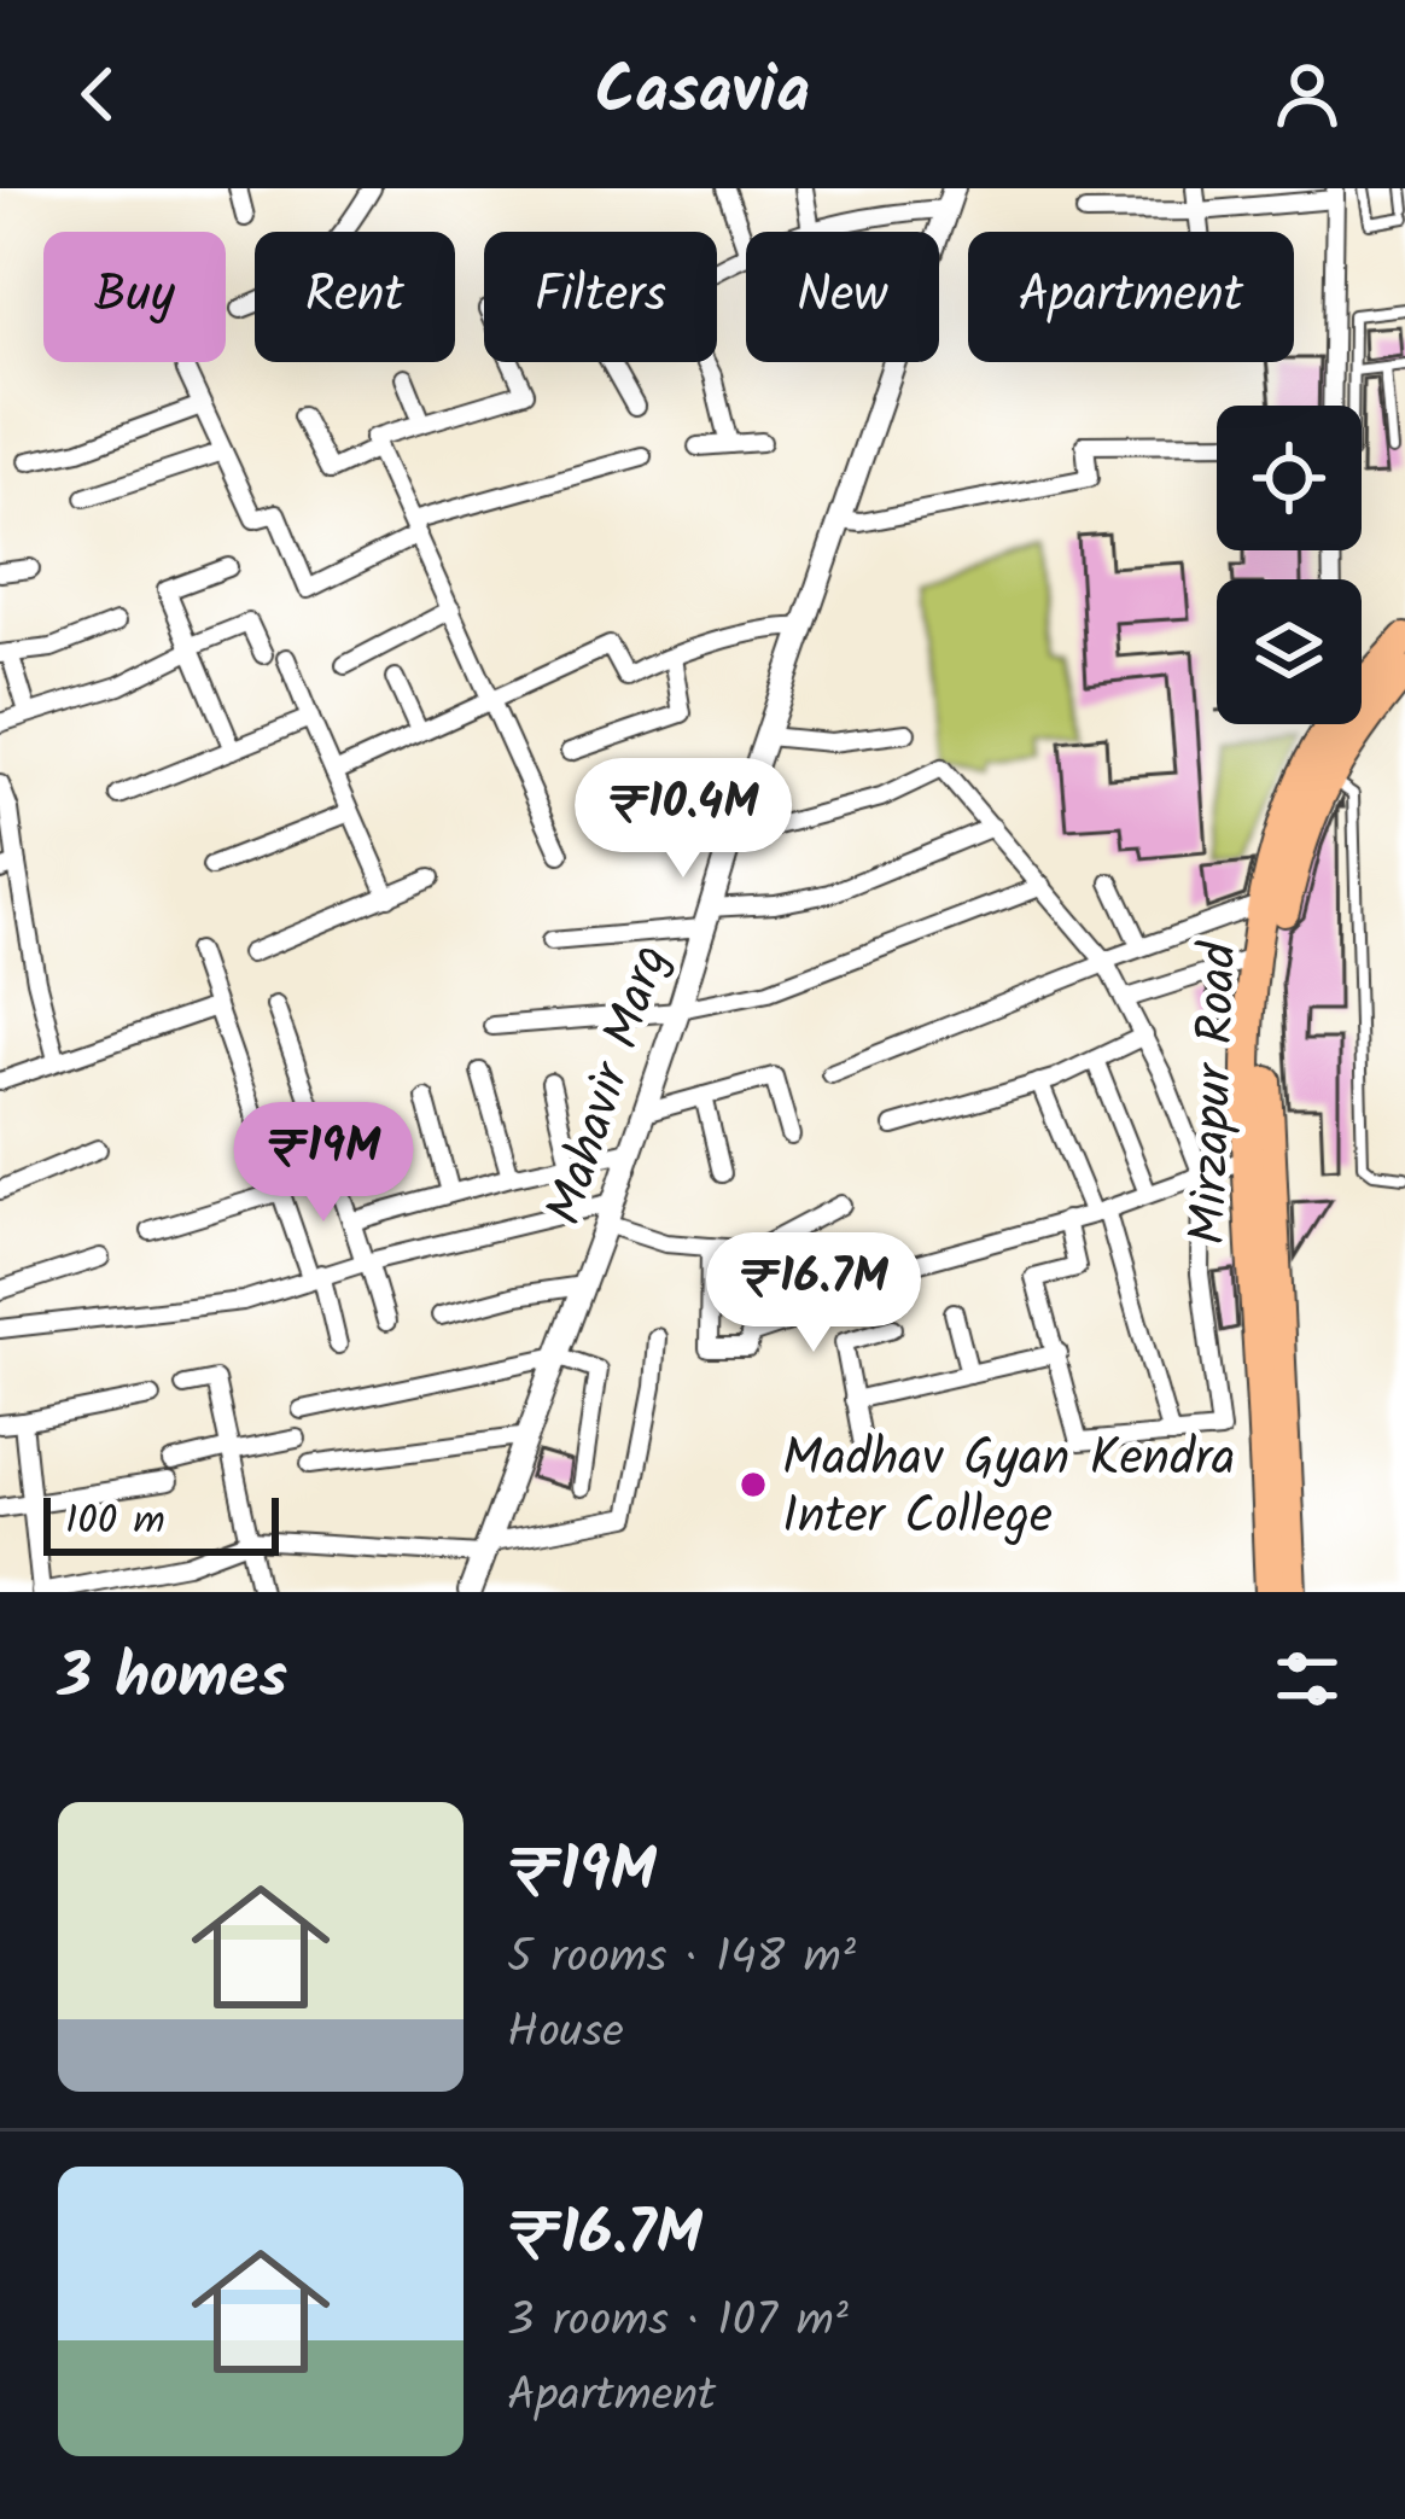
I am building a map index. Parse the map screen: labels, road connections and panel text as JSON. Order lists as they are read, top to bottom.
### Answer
{
  "streets": {
    "highway": ["Mirzapur Road"],
    "street": ["Mahavir Marg"]
  },
  "places": ["Madhav Gyan Kendra Inter College"],
  "scale_bar": "100 m",
  "page": {
    "header": "Casavia",
    "chip": [
      "Buy",
      "Rent",
      "Filters",
      "New",
      "Apartment"
    ],
    "price": ["₹10.4M", "₹19M", "₹16.7M"],
    "scale": "100 m",
    "heading": "3 homes",
    "list": [
      {
        "name": "₹19M",
        "note": "5 rooms · 148 m² · House"
      },
      {
        "name": "₹16.7M",
        "note": "3 rooms · 107 m² · Apartment"
      }
    ]
  }
}
